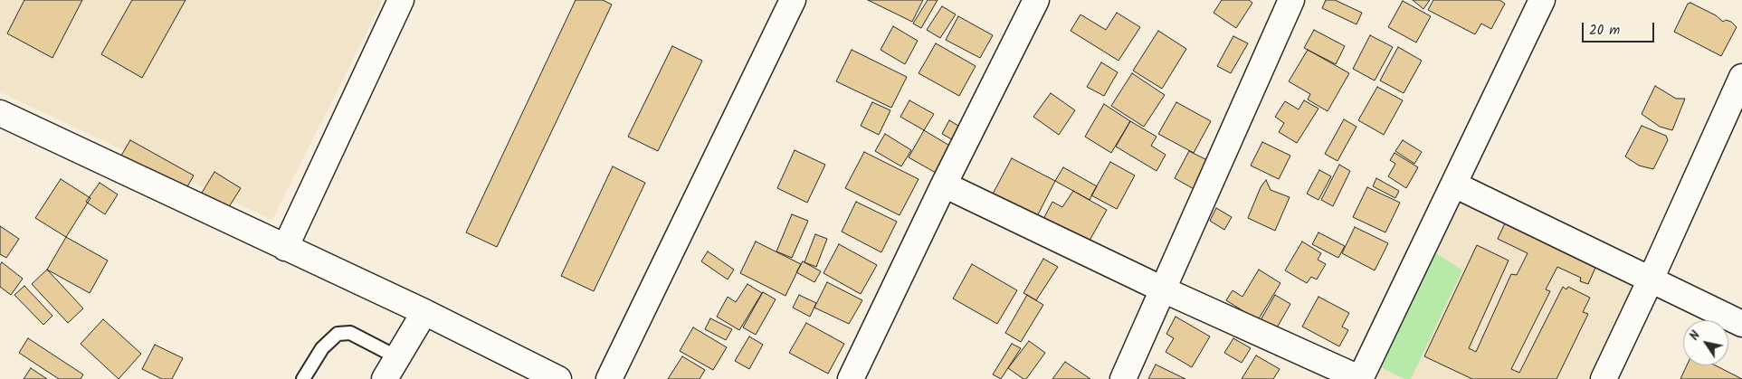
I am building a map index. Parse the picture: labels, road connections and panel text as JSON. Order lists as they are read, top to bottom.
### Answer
{
  "scale_bar": "20 m",
  "north": "top left"
}
